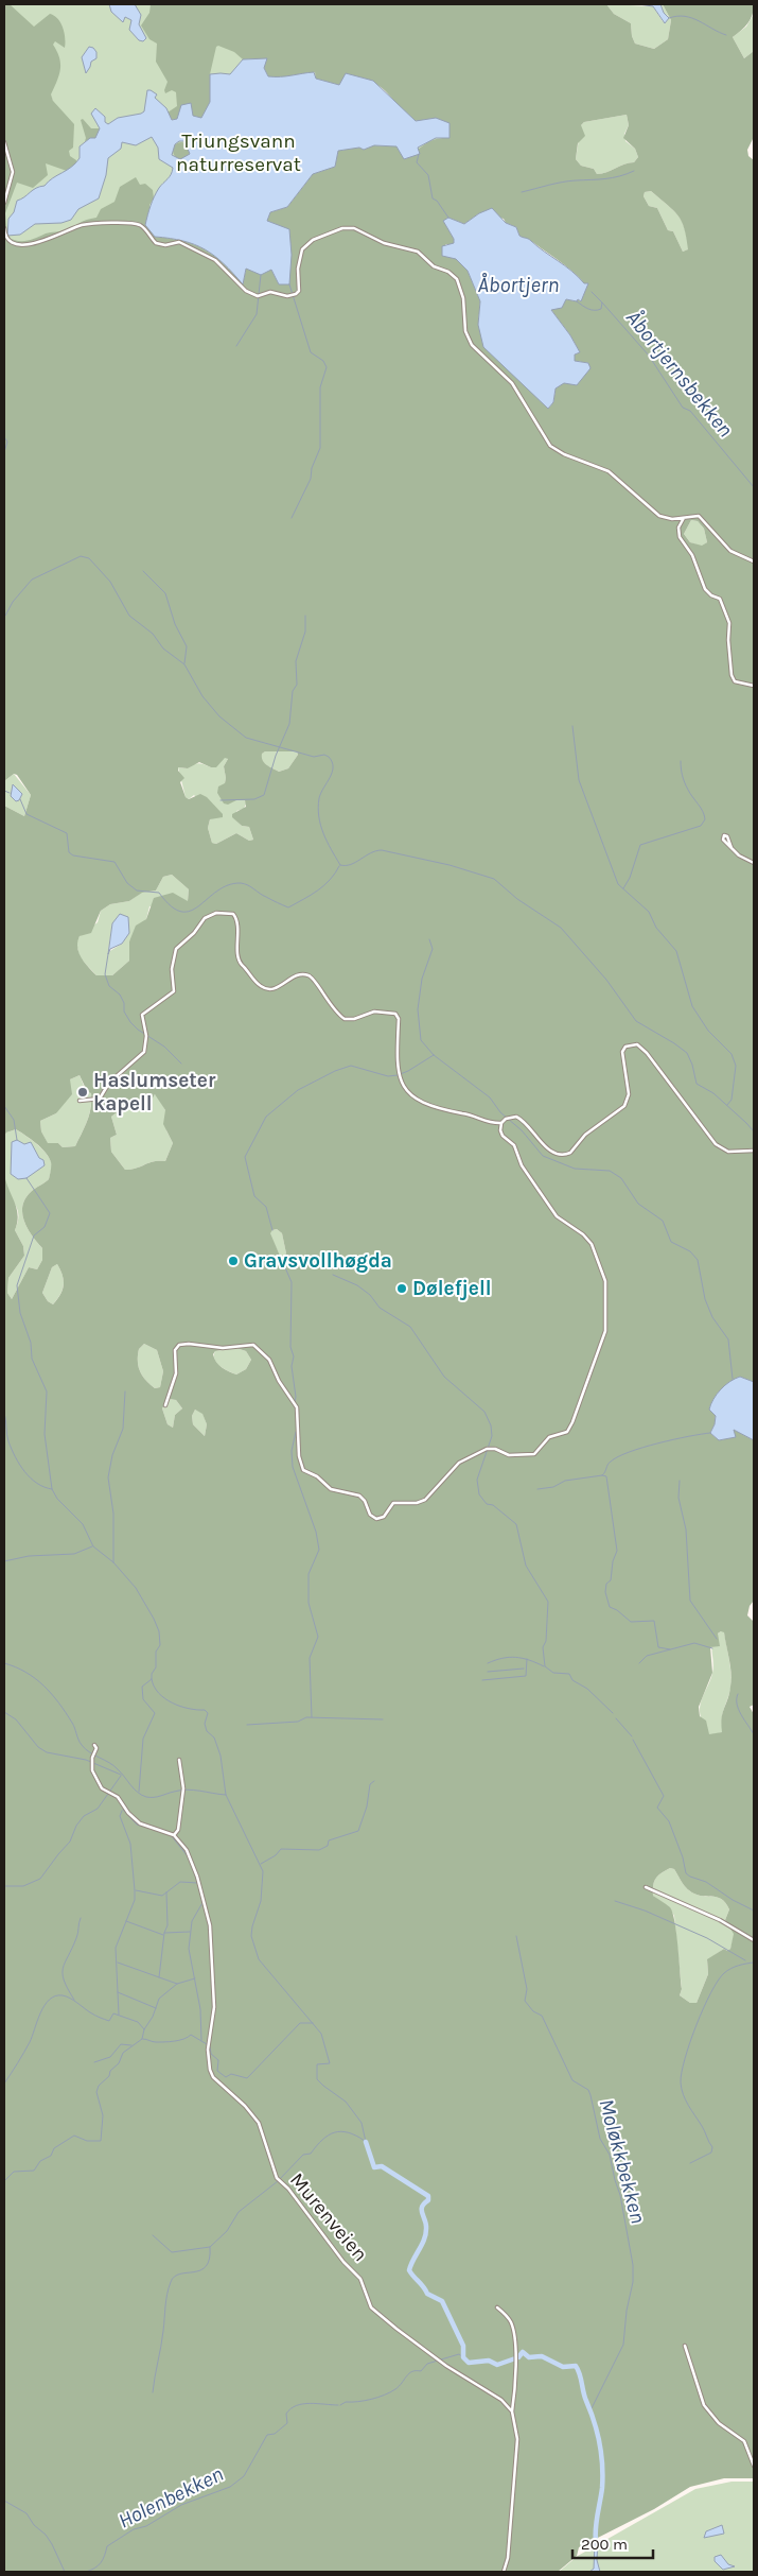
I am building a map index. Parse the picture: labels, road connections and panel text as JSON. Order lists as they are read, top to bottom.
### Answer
{
  "streets": {
    "street": ["Murenveien"]
  },
  "water": [
    "Åbortjern",
    "Åbortjernsbekken",
    "Moløkkbekken",
    "Holenbekken"
  ],
  "parks": ["Triungsvann naturreservat"],
  "places": ["Haslumseter kapell", "Gravsvollhøgda", "Dølefjell"],
  "scale_bar": "200 m"
}
